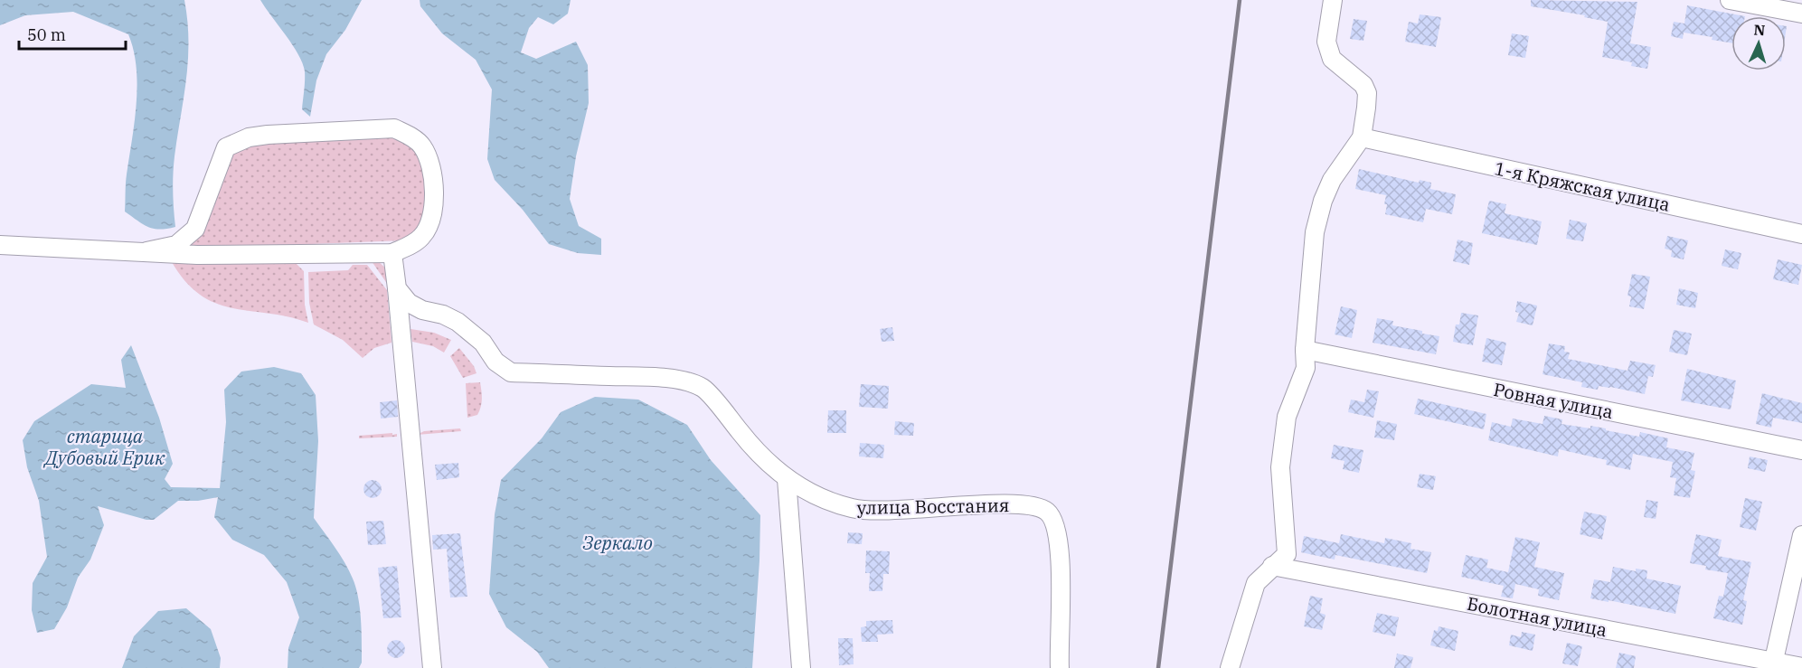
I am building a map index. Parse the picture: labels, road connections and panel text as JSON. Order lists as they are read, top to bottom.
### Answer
{
  "streets": {
    "street": [
      "1-я Кряжская улица",
      "Ровная улица",
      "улица Восстания",
      "Болотная улица"
    ]
  },
  "water": ["старица Дубовый Ерик", "Зеркало"],
  "scale_bar": "50 m",
  "north": "top"
}
